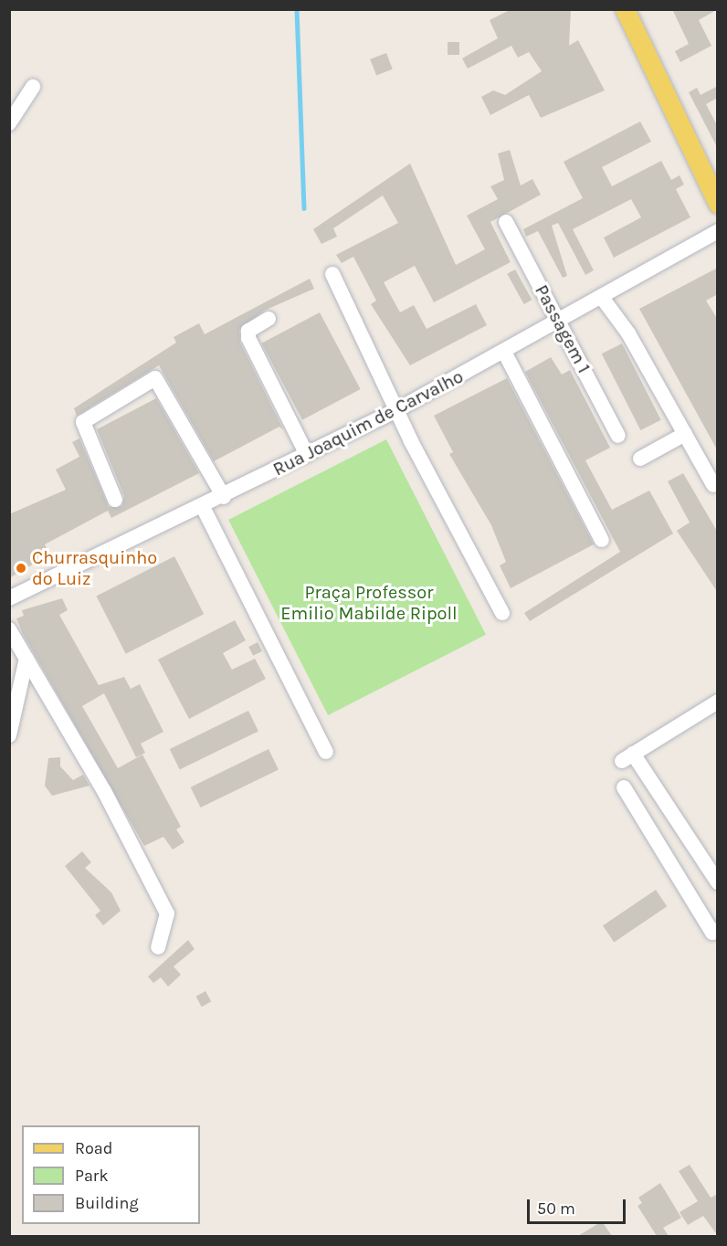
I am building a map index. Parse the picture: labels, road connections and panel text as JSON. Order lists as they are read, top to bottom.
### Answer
{
  "streets": {
    "street": ["Passagem 1", "Rua Joaquim de Carvalho"]
  },
  "crossings": [
    ["Passagem 1", "Rua Joaquim de Carvalho"]
  ],
  "parks": ["Praça Professor Emilio Mabilde Ripoll"],
  "places": ["Churrasquinho do Luiz"],
  "legend": ["Road", "Park", "Building"],
  "scale_bar": "50 m"
}
